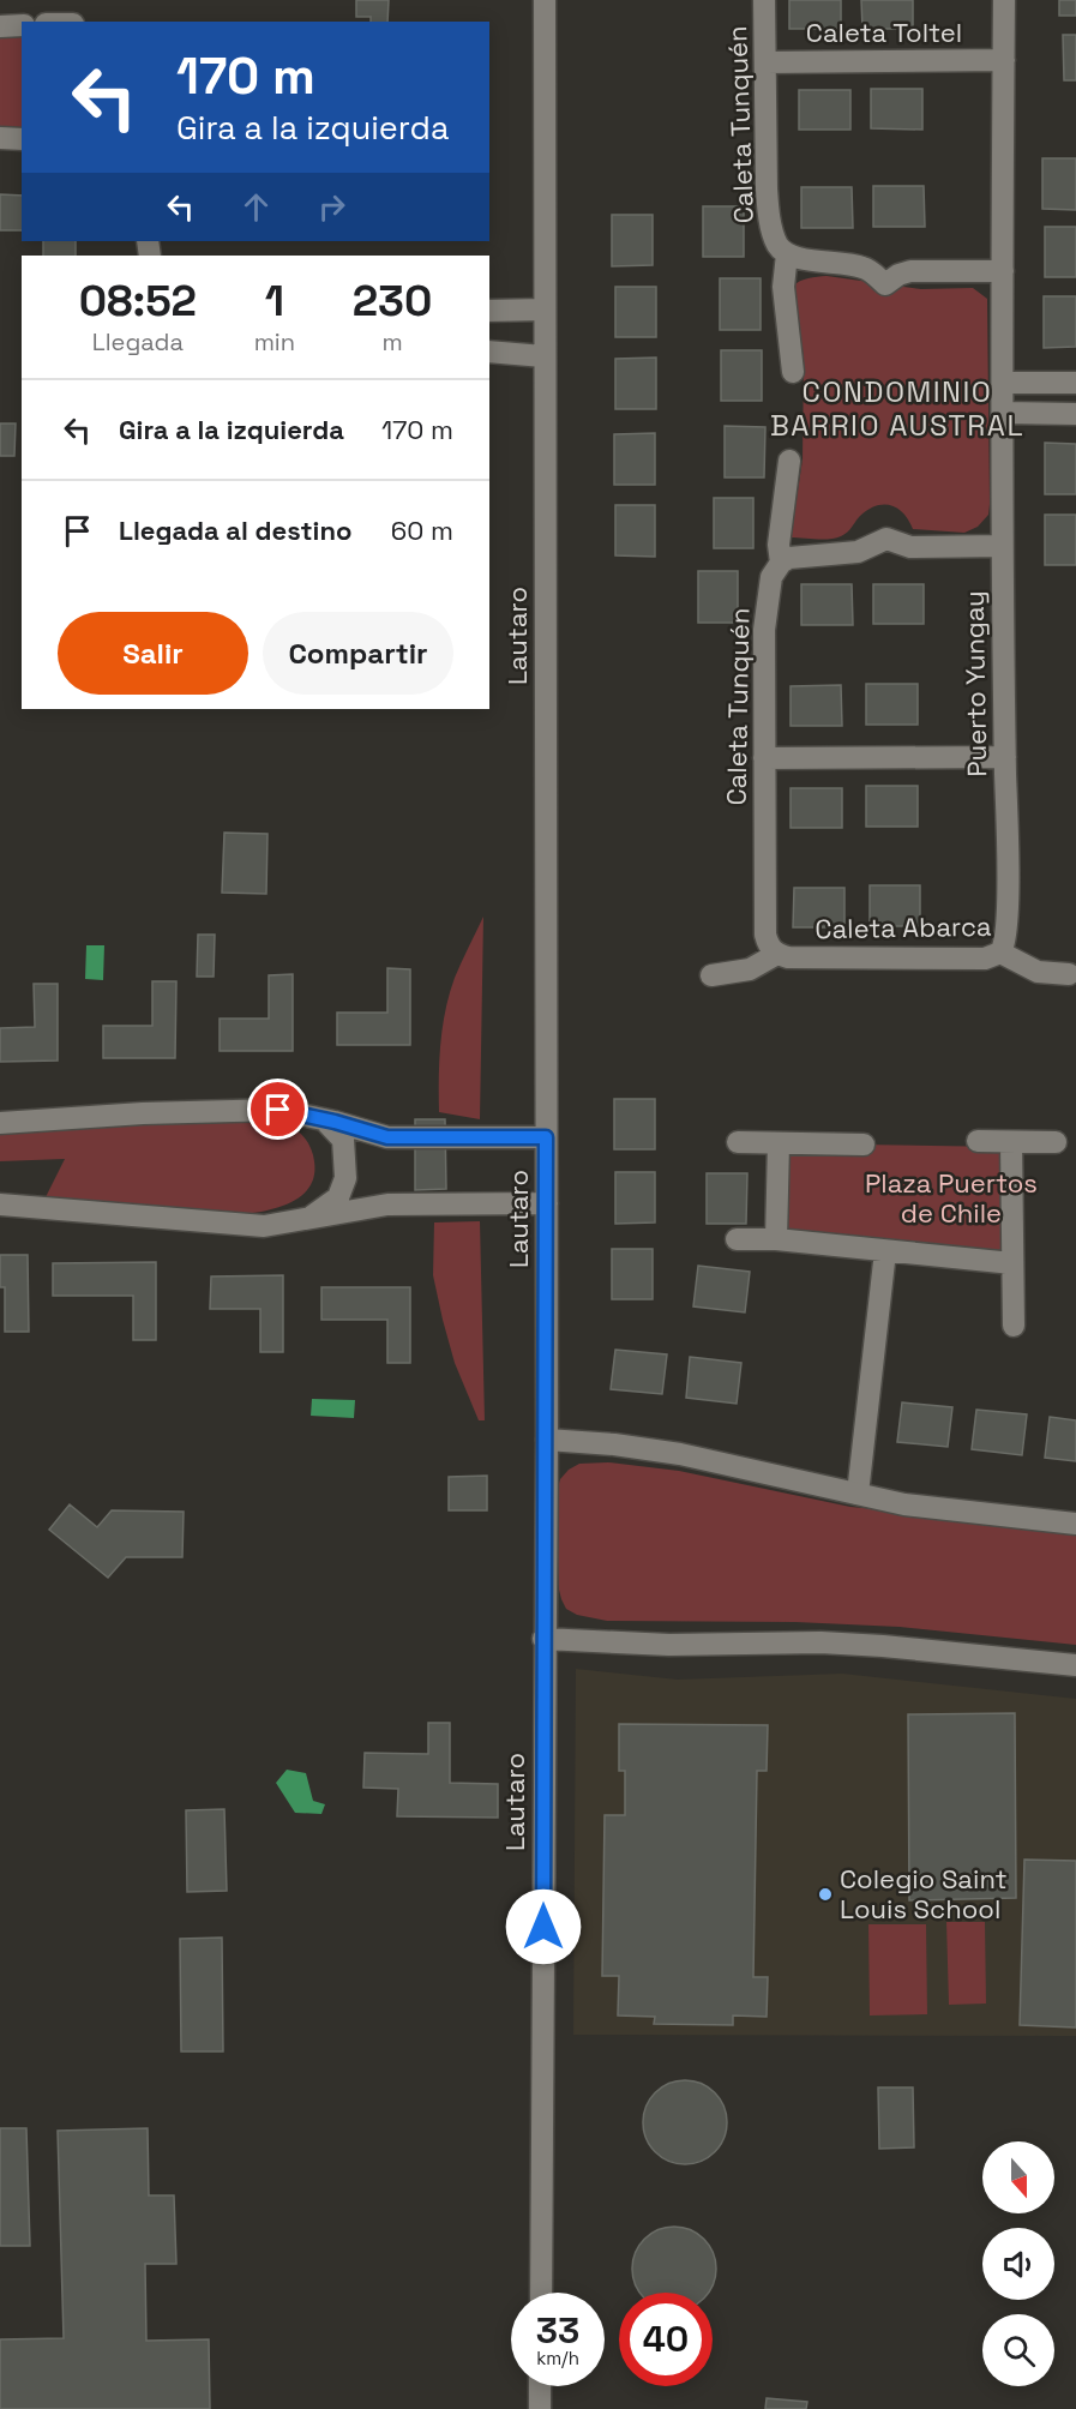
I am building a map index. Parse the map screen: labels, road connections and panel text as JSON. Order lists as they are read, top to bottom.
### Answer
{
  "streets": {
    "street": [
      "Caleta Toltel",
      "Caleta Tunquén",
      "Lautaro",
      "Puerto Yungay",
      "Caleta Abarca"
    ]
  },
  "crossings": [
    ["Caleta Toltel", "Caleta Tunquén"],
    ["Caleta Toltel", "Puerto Yungay"],
    ["Caleta Tunquén", "Caleta Abarca"],
    ["Puerto Yungay", "Caleta Abarca"]
  ],
  "districts": ["CONDOMINIO BARRIO AUSTRAL"],
  "parks": ["Plaza Puertos de Chile"],
  "places": ["Colegio Saint Louis School"],
  "north": "bottom",
  "page": {
    "turn": ["170 m", "Gira a la izquierda"],
    "eta": [
      "08:52",
      "Llegada",
      "1",
      "min",
      "230",
      "m"
    ],
    "list": [
      {
        "name": "Gira a la izquierda",
        "value": "170 m"
      },
      {
        "name": "Llegada al destino",
        "value": "60 m"
      }
    ],
    "buttons": ["Salir", "Compartir"],
    "speed": "33 km/h",
    "limit": "40"
  }
}
